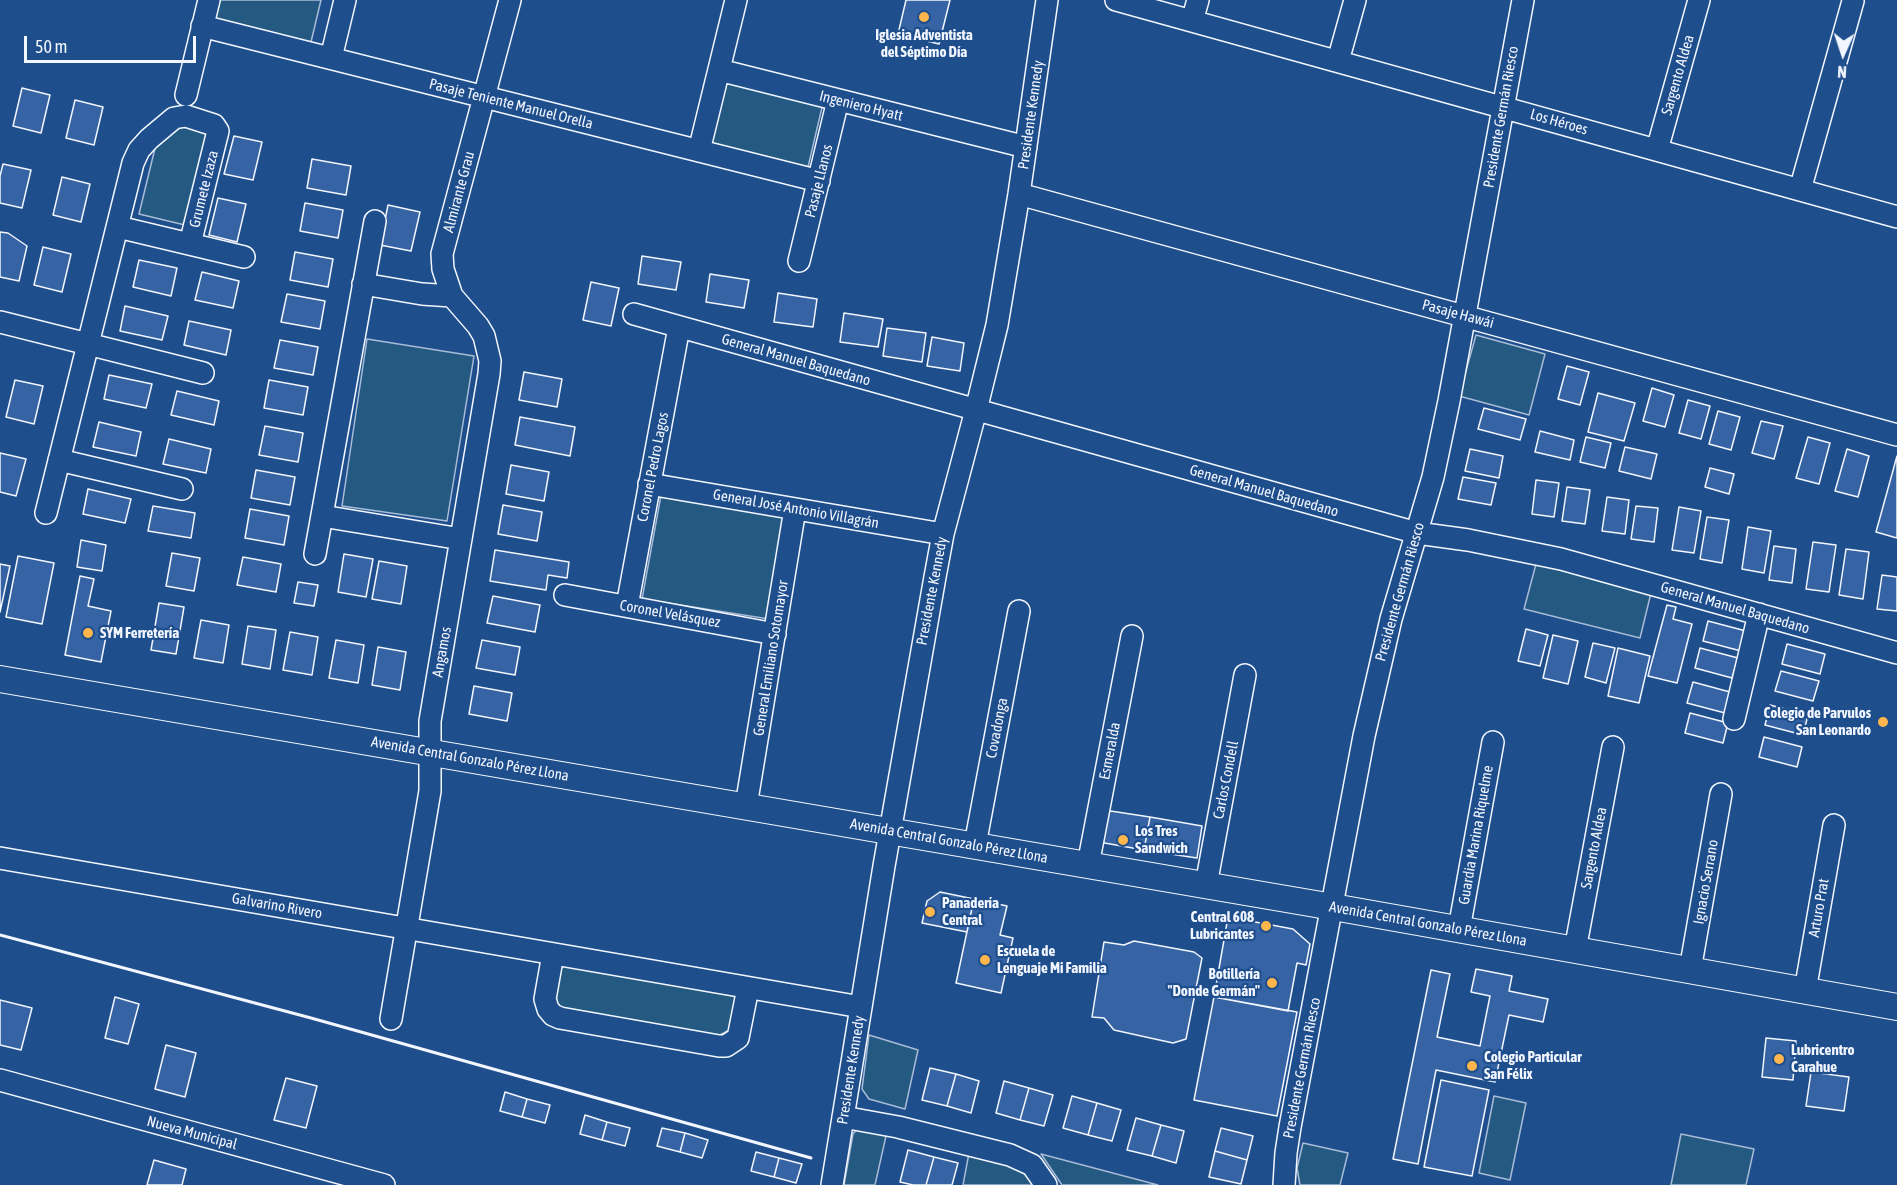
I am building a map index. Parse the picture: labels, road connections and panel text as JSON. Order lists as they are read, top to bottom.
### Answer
{
  "streets": {
    "street": [
      "Sargento Aldea",
      "Pasaje Teniente Manuel Orella",
      "Ingeniero Hyatt",
      "Presidente Kennedy",
      "Presidente Germán Riesco",
      "Los Héroes",
      "Pasaje Llanos",
      "Grumete Izaza",
      "Almirante Grau",
      "Pasaje Hawái",
      "General Manuel Baquedano",
      "Coronel Pedro Lagos",
      "General José Antonio Villagrán",
      "Coronel Velásquez",
      "Angamos",
      "General Emiliano Sotomayor",
      "Covadonga",
      "Esmeralda",
      "Avenida Central Gonzalo Pérez Llona",
      "Carlos Condell",
      "Guardia Marina Riquelme",
      "Ignacio Serrano",
      "Galvarino Rivero",
      "Arturo Prat",
      "Nueva Municipal"
    ]
  },
  "crossings": [
    ["Sargento Aldea", "Los Héroes"],
    ["Sargento Aldea", "Avenida Central Gonzalo Pérez Llona"],
    ["Pasaje Teniente Manuel Orella", "Pasaje Llanos"],
    ["Pasaje Teniente Manuel Orella", "Almirante Grau"],
    ["Ingeniero Hyatt", "Presidente Kennedy"],
    ["Ingeniero Hyatt", "Pasaje Llanos"],
    ["Presidente Kennedy", "Pasaje Hawái"],
    ["Presidente Kennedy", "General Manuel Baquedano"],
    ["Presidente Kennedy", "General José Antonio Villagrán"],
    ["Presidente Kennedy", "Avenida Central Gonzalo Pérez Llona"],
    ["Presidente Kennedy", "Galvarino Rivero"],
    ["Presidente Germán Riesco", "Los Héroes"],
    ["Presidente Germán Riesco", "Pasaje Hawái"],
    ["Presidente Germán Riesco", "General Manuel Baquedano"],
    ["Presidente Germán Riesco", "Avenida Central Gonzalo Pérez Llona"],
    ["Almirante Grau", "Angamos"],
    ["General Manuel Baquedano", "Coronel Pedro Lagos"],
    ["Coronel Pedro Lagos", "General José Antonio Villagrán"],
    ["Coronel Pedro Lagos", "Coronel Velásquez"],
    ["General José Antonio Villagrán", "General Emiliano Sotomayor"],
    ["Coronel Velásquez", "General Emiliano Sotomayor"],
    ["Angamos", "Avenida Central Gonzalo Pérez Llona"],
    ["Angamos", "Galvarino Rivero"],
    ["General Emiliano Sotomayor", "Avenida Central Gonzalo Pérez Llona"],
    ["Covadonga", "Avenida Central Gonzalo Pérez Llona"],
    ["Esmeralda", "Avenida Central Gonzalo Pérez Llona"],
    ["Avenida Central Gonzalo Pérez Llona", "Carlos Condell"],
    ["Avenida Central Gonzalo Pérez Llona", "Guardia Marina Riquelme"],
    ["Avenida Central Gonzalo Pérez Llona", "Ignacio Serrano"],
    ["Avenida Central Gonzalo Pérez Llona", "Arturo Prat"]
  ],
  "places": [
    "Iglesia Adventista del Séptimo Día",
    "SYM Ferretería",
    "Colegio de Parvulos San Leonardo",
    "Los Tres Sandwich",
    "Panadería Central",
    "Central 608 Lubricantes",
    "Escuela de Lenguaje Mi Familia",
    "Botillería \"Donde Germán\"",
    "Lubricentro Carahue",
    "Colegio Particular San Félix"
  ],
  "scale_bar": "50 m",
  "north": "bottom"
}
